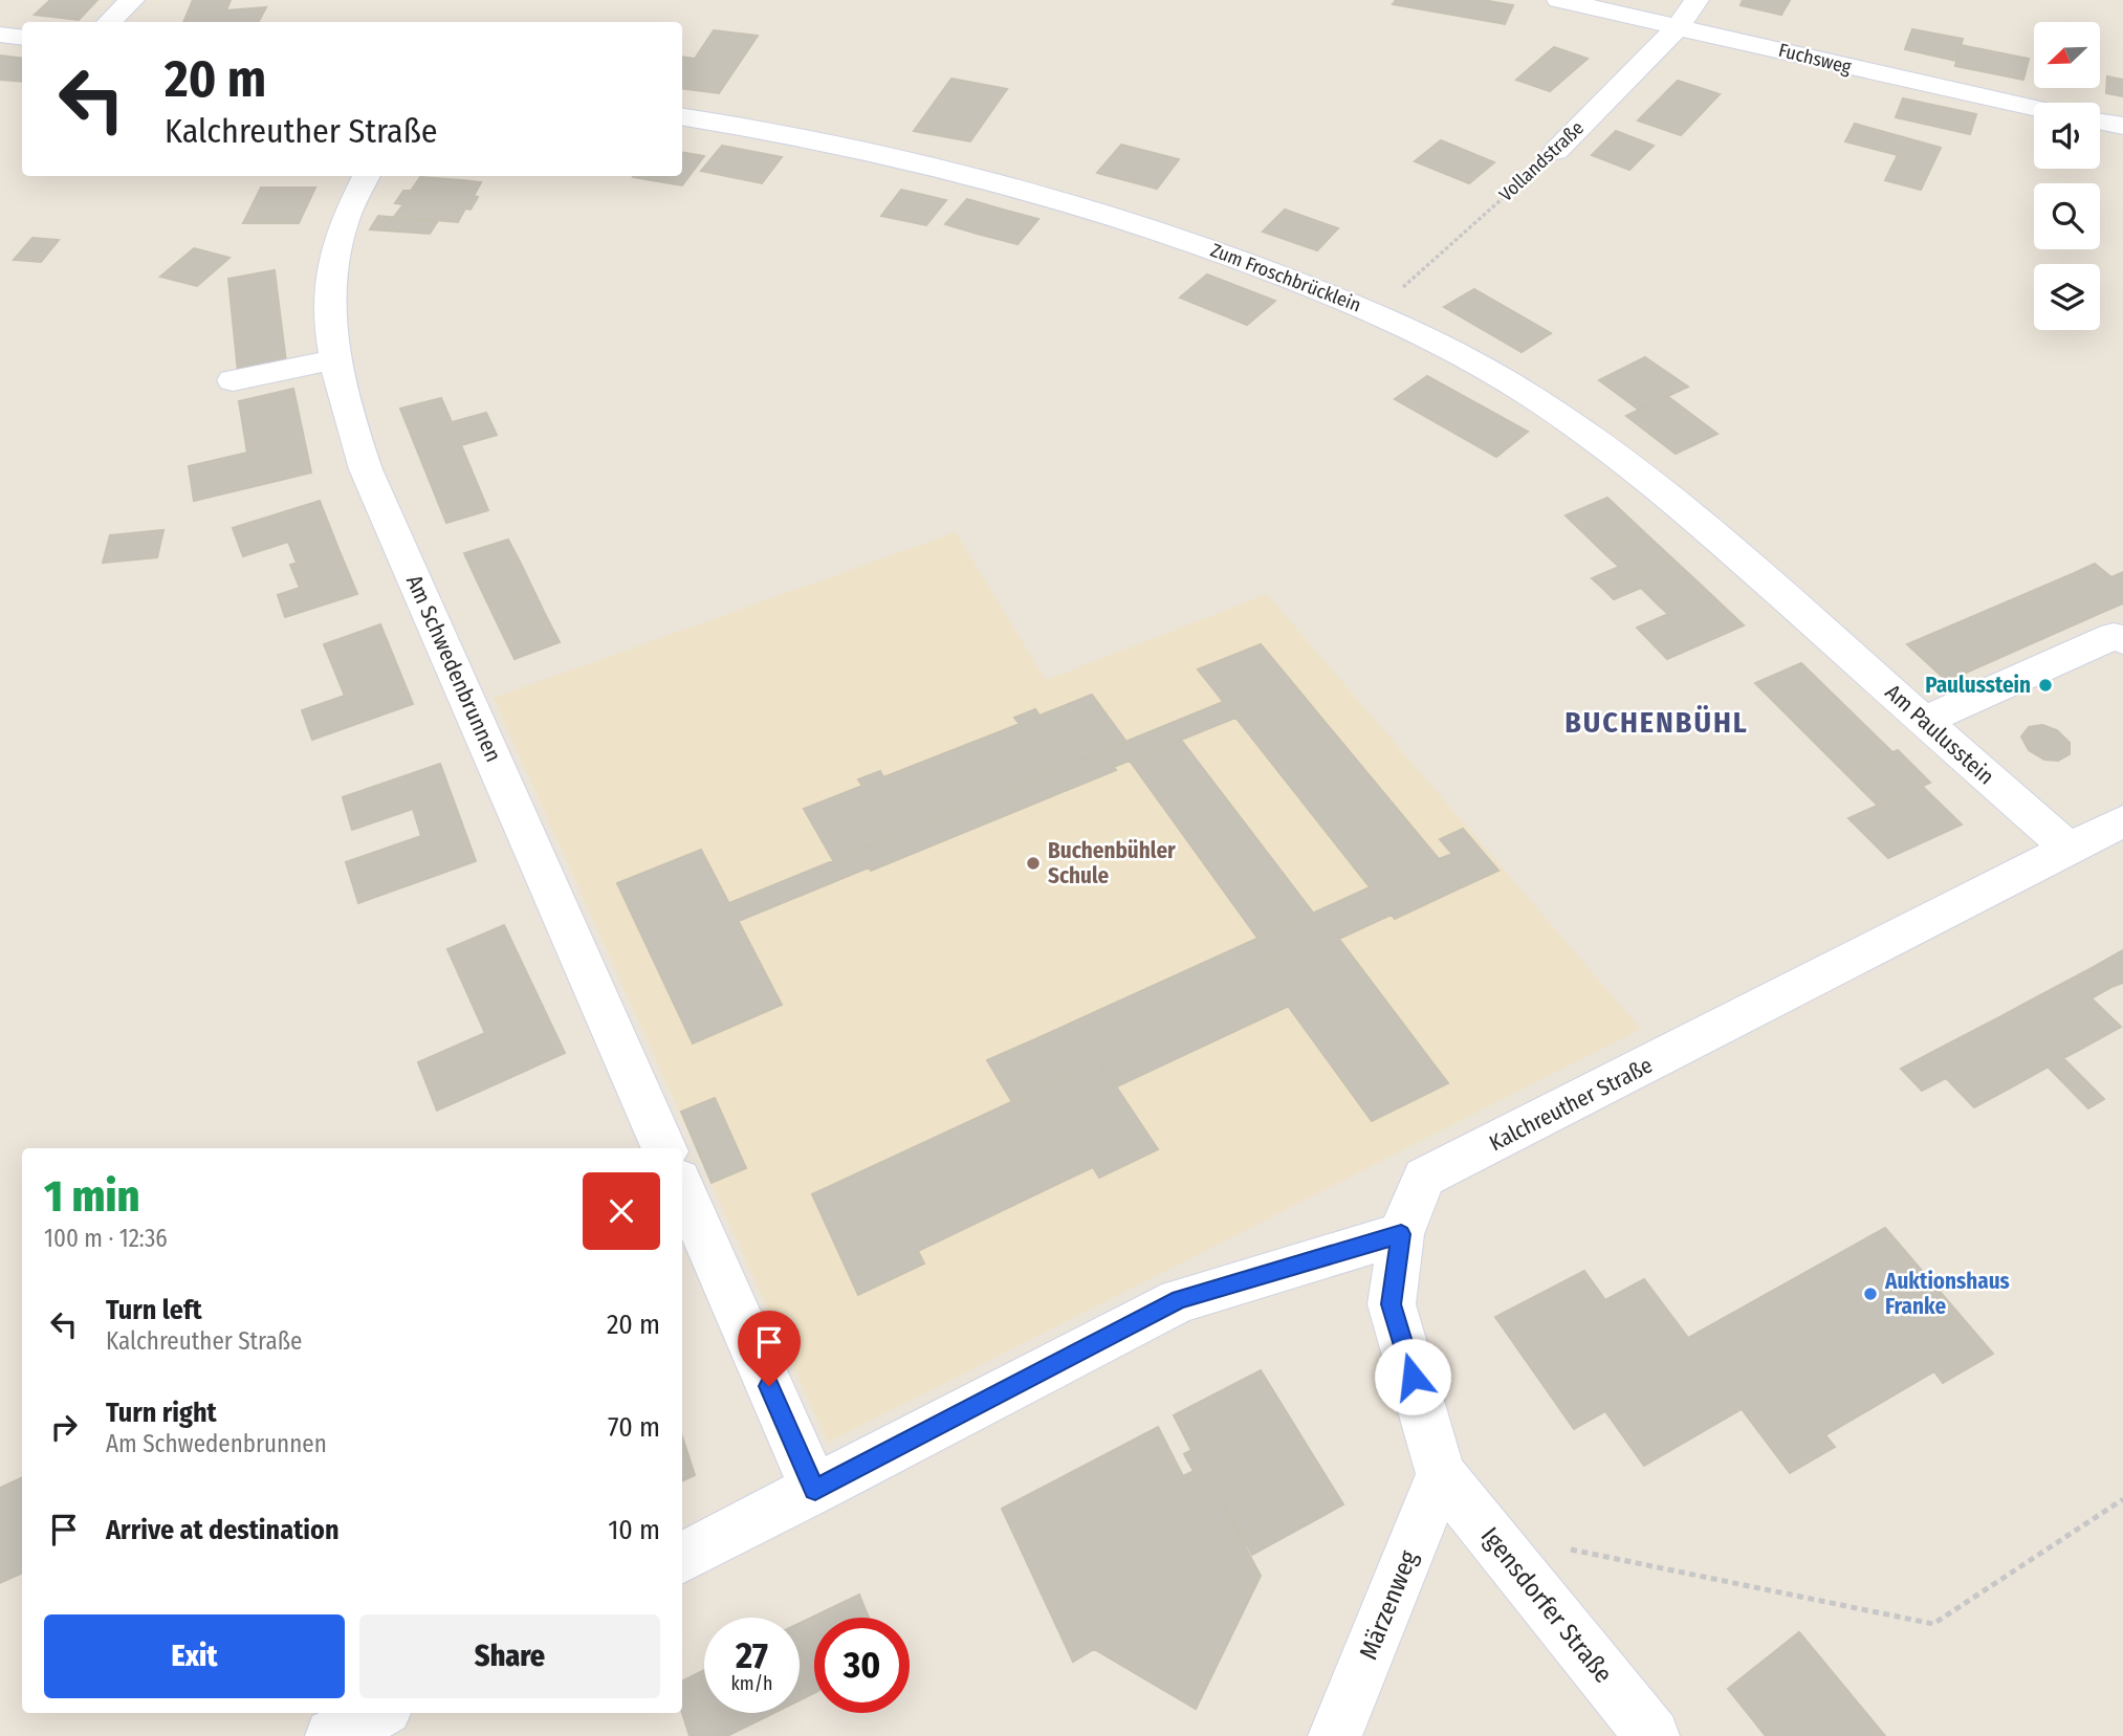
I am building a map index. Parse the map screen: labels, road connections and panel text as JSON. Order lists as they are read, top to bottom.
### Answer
{
  "streets": {
    "street": [
      "Fuchsweg",
      "Vollandstraße",
      "Zum Froschbrücklein",
      "Am Schwedenbrunnen",
      "Am Paulusstein",
      "Kalchreuther Straße",
      "Märzenweg",
      "Igensdorfer Straße"
    ]
  },
  "crossings": [
    ["Fuchsweg", "Vollandstraße"],
    ["Vollandstraße", "Zum Froschbrücklein"],
    ["Zum Froschbrücklein", "Am Paulusstein"],
    ["Am Paulusstein", "Kalchreuther Straße"],
    ["Kalchreuther Straße", "Märzenweg"],
    ["Kalchreuther Straße", "Igensdorfer Straße"],
    ["Märzenweg", "Igensdorfer Straße"]
  ],
  "districts": ["BUCHENBÜHL"],
  "places": ["Paulusstein", "Buchenbühler Schule", "Auktionshaus Franke"],
  "north": "bottom left",
  "page": {
    "turn": ["20 m", "Kalchreuther Straße"],
    "heading": ["1 min", "100 m · 12:36"],
    "list": [
      {
        "name": "Turn left",
        "note": "Kalchreuther Straße",
        "value": "20 m"
      },
      {
        "name": "Turn right",
        "note": "Am Schwedenbrunnen",
        "value": "70 m"
      },
      {
        "name": "Arrive at destination",
        "value": "10 m"
      }
    ],
    "buttons": ["Exit", "Share"],
    "speed": "27 km/h",
    "limit": "30"
  }
}
